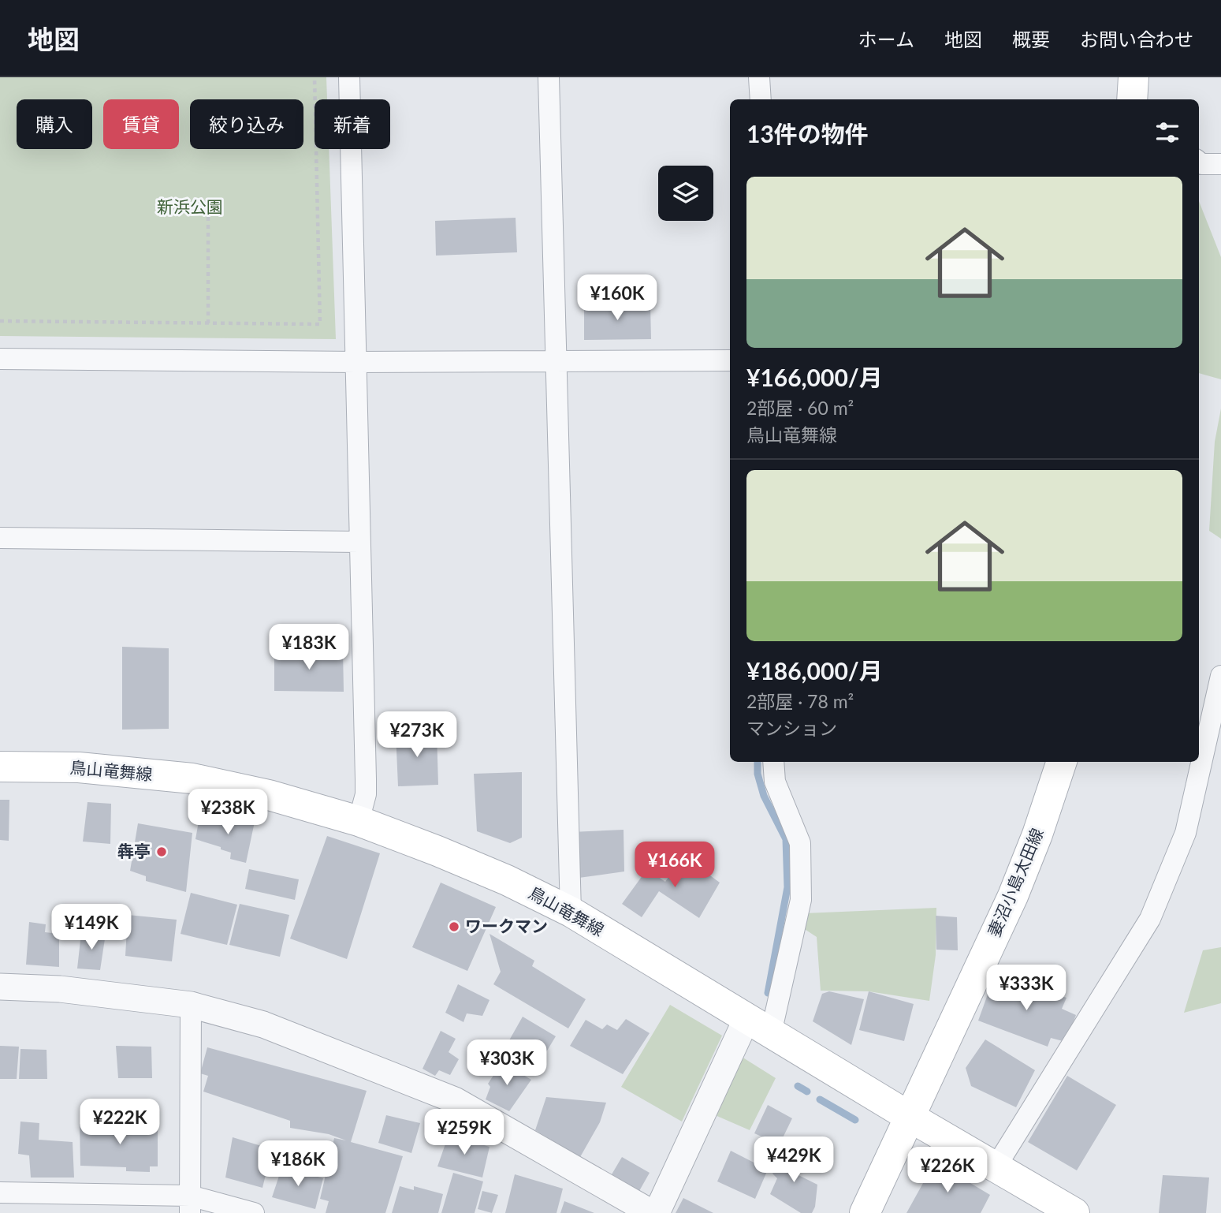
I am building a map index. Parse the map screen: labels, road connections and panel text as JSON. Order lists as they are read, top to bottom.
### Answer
{
  "streets": {
    "main road": ["鳥山竜舞線", "妻沼小島太田線"]
  },
  "crossings": [
    ["鳥山竜舞線", "妻沼小島太田線"]
  ],
  "parks": ["新浜公園"],
  "places": ["犇亭", "ワークマン"],
  "page": {
    "header": "地図",
    "nav": [
      "ホーム",
      "地図",
      "概要",
      "お問い合わせ"
    ],
    "chip": [
      "購入",
      "賃貸",
      "絞り込み",
      "新着"
    ],
    "heading": "13件の物件",
    "list": [
      {
        "name": "¥166,000/月",
        "note": "2部屋 · 60 m² · 鳥山竜舞線"
      },
      {
        "name": "¥186,000/月",
        "note": "2部屋 · 78 m² · マンション"
      }
    ],
    "price": [
      "¥160K",
      "¥183K",
      "¥273K",
      "¥238K",
      "¥166K",
      "¥149K",
      "¥333K",
      "¥303K",
      "¥222K",
      "¥259K",
      "¥429K",
      "¥186K",
      "¥226K"
    ]
  }
}
